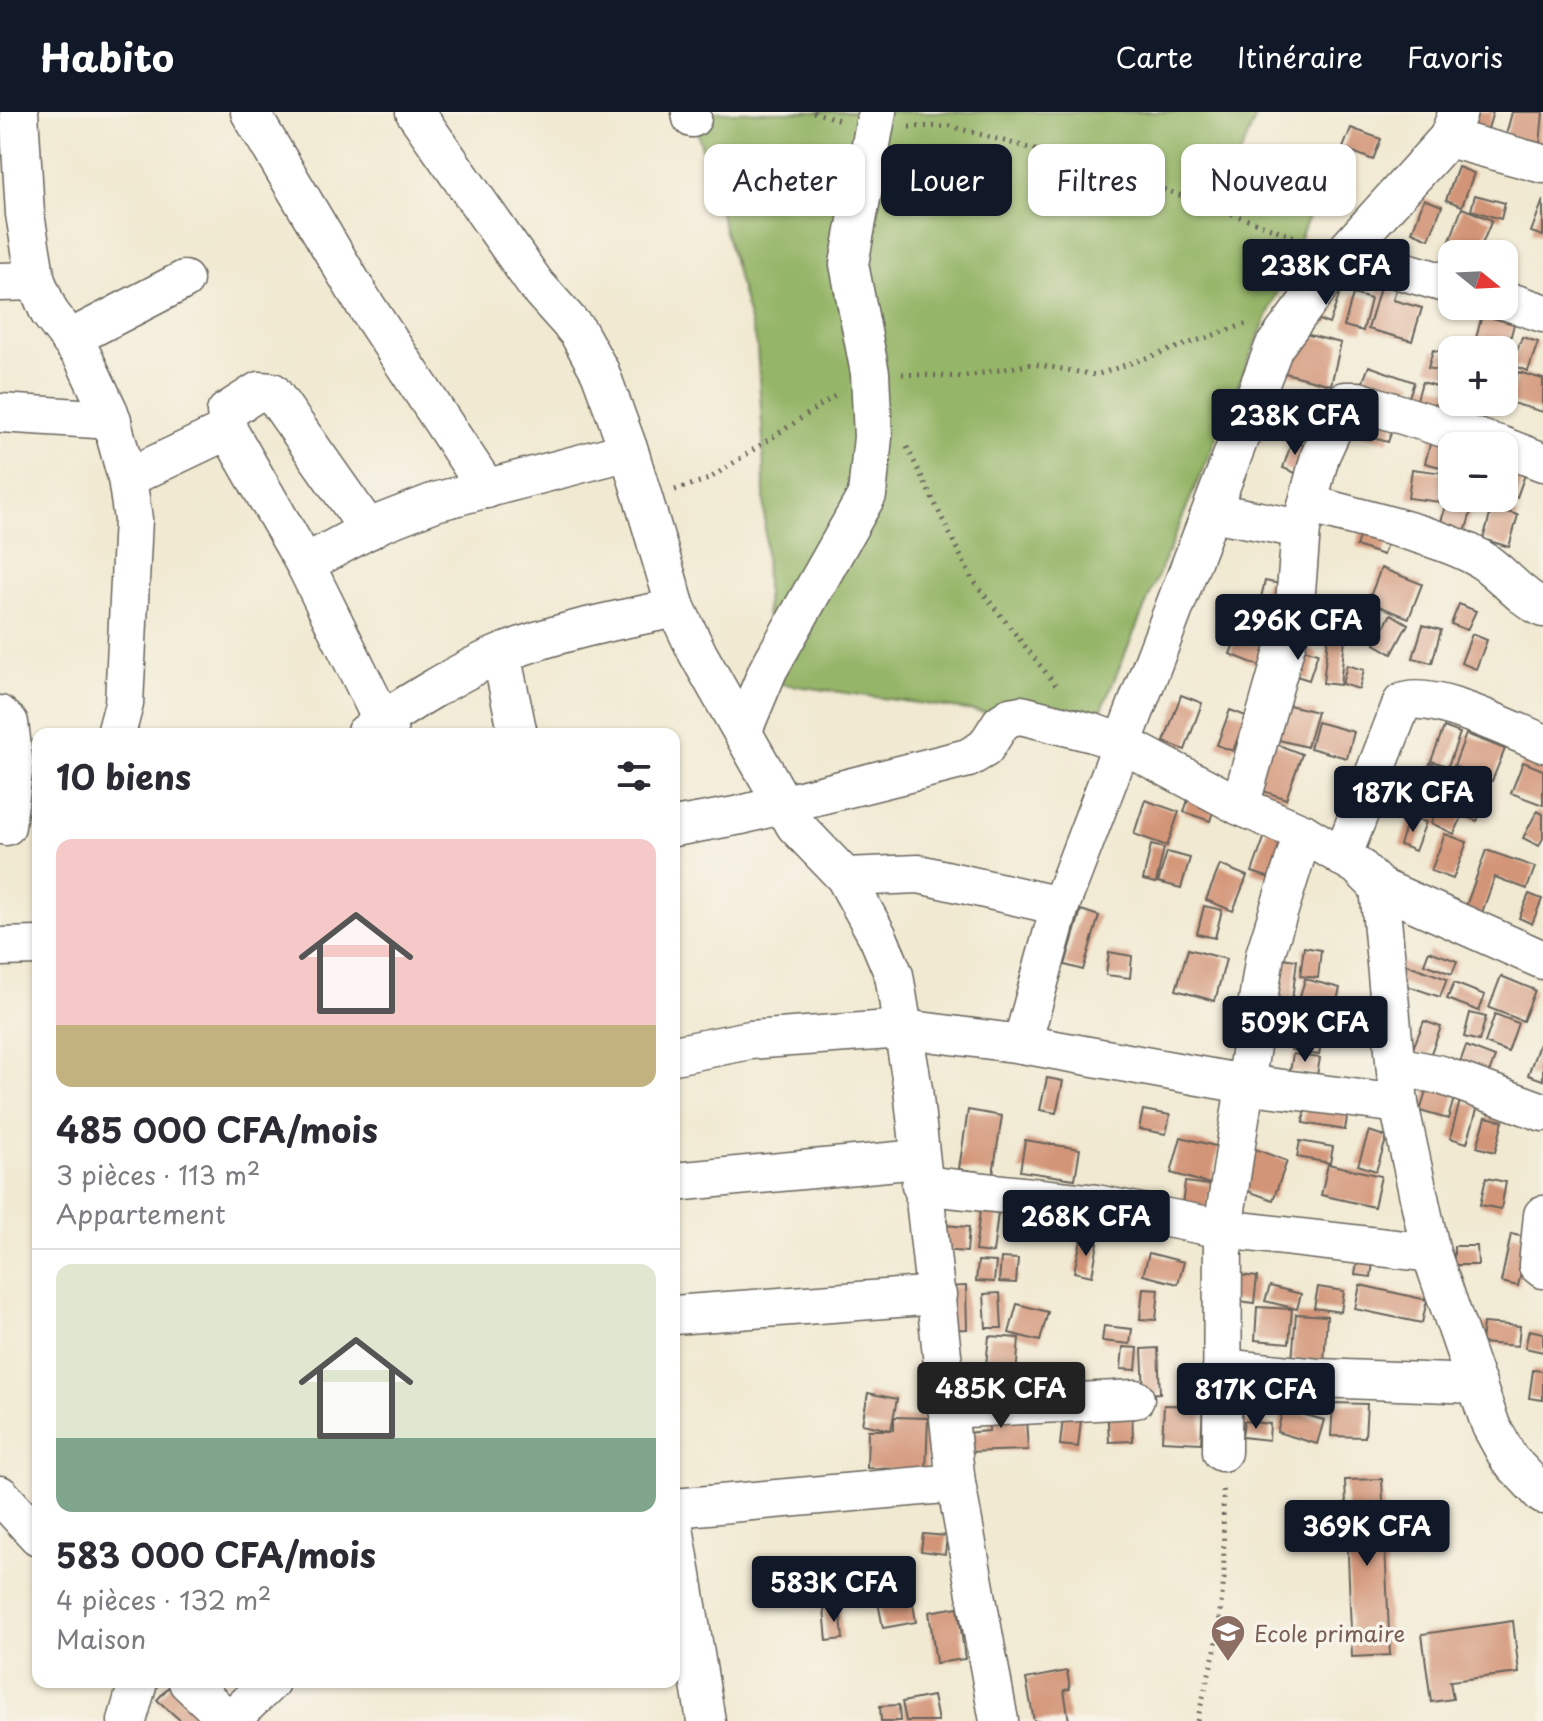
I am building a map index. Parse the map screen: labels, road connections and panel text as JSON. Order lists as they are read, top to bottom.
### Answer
{
  "places": {
    "school or university": ["Ecole primaire"]
  },
  "north": "right",
  "page": {
    "header": "Habito",
    "nav": ["Carte", "Itinéraire", "Favoris"],
    "chip": [
      "Acheter",
      "Louer",
      "Filtres",
      "Nouveau"
    ],
    "price": [
      "238K CFA",
      "238K CFA",
      "296K CFA",
      "187K CFA",
      "509K CFA",
      "268K CFA",
      "485K CFA",
      "817K CFA",
      "369K CFA",
      "583K CFA"
    ],
    "map_buttons": ["+", "−"],
    "heading": "10 biens",
    "list": [
      {
        "name": "485 000 CFA/mois",
        "note": "3 pièces · 113 m² · Appartement"
      },
      {
        "name": "583 000 CFA/mois",
        "note": "4 pièces · 132 m² · Maison"
      }
    ]
  }
}
